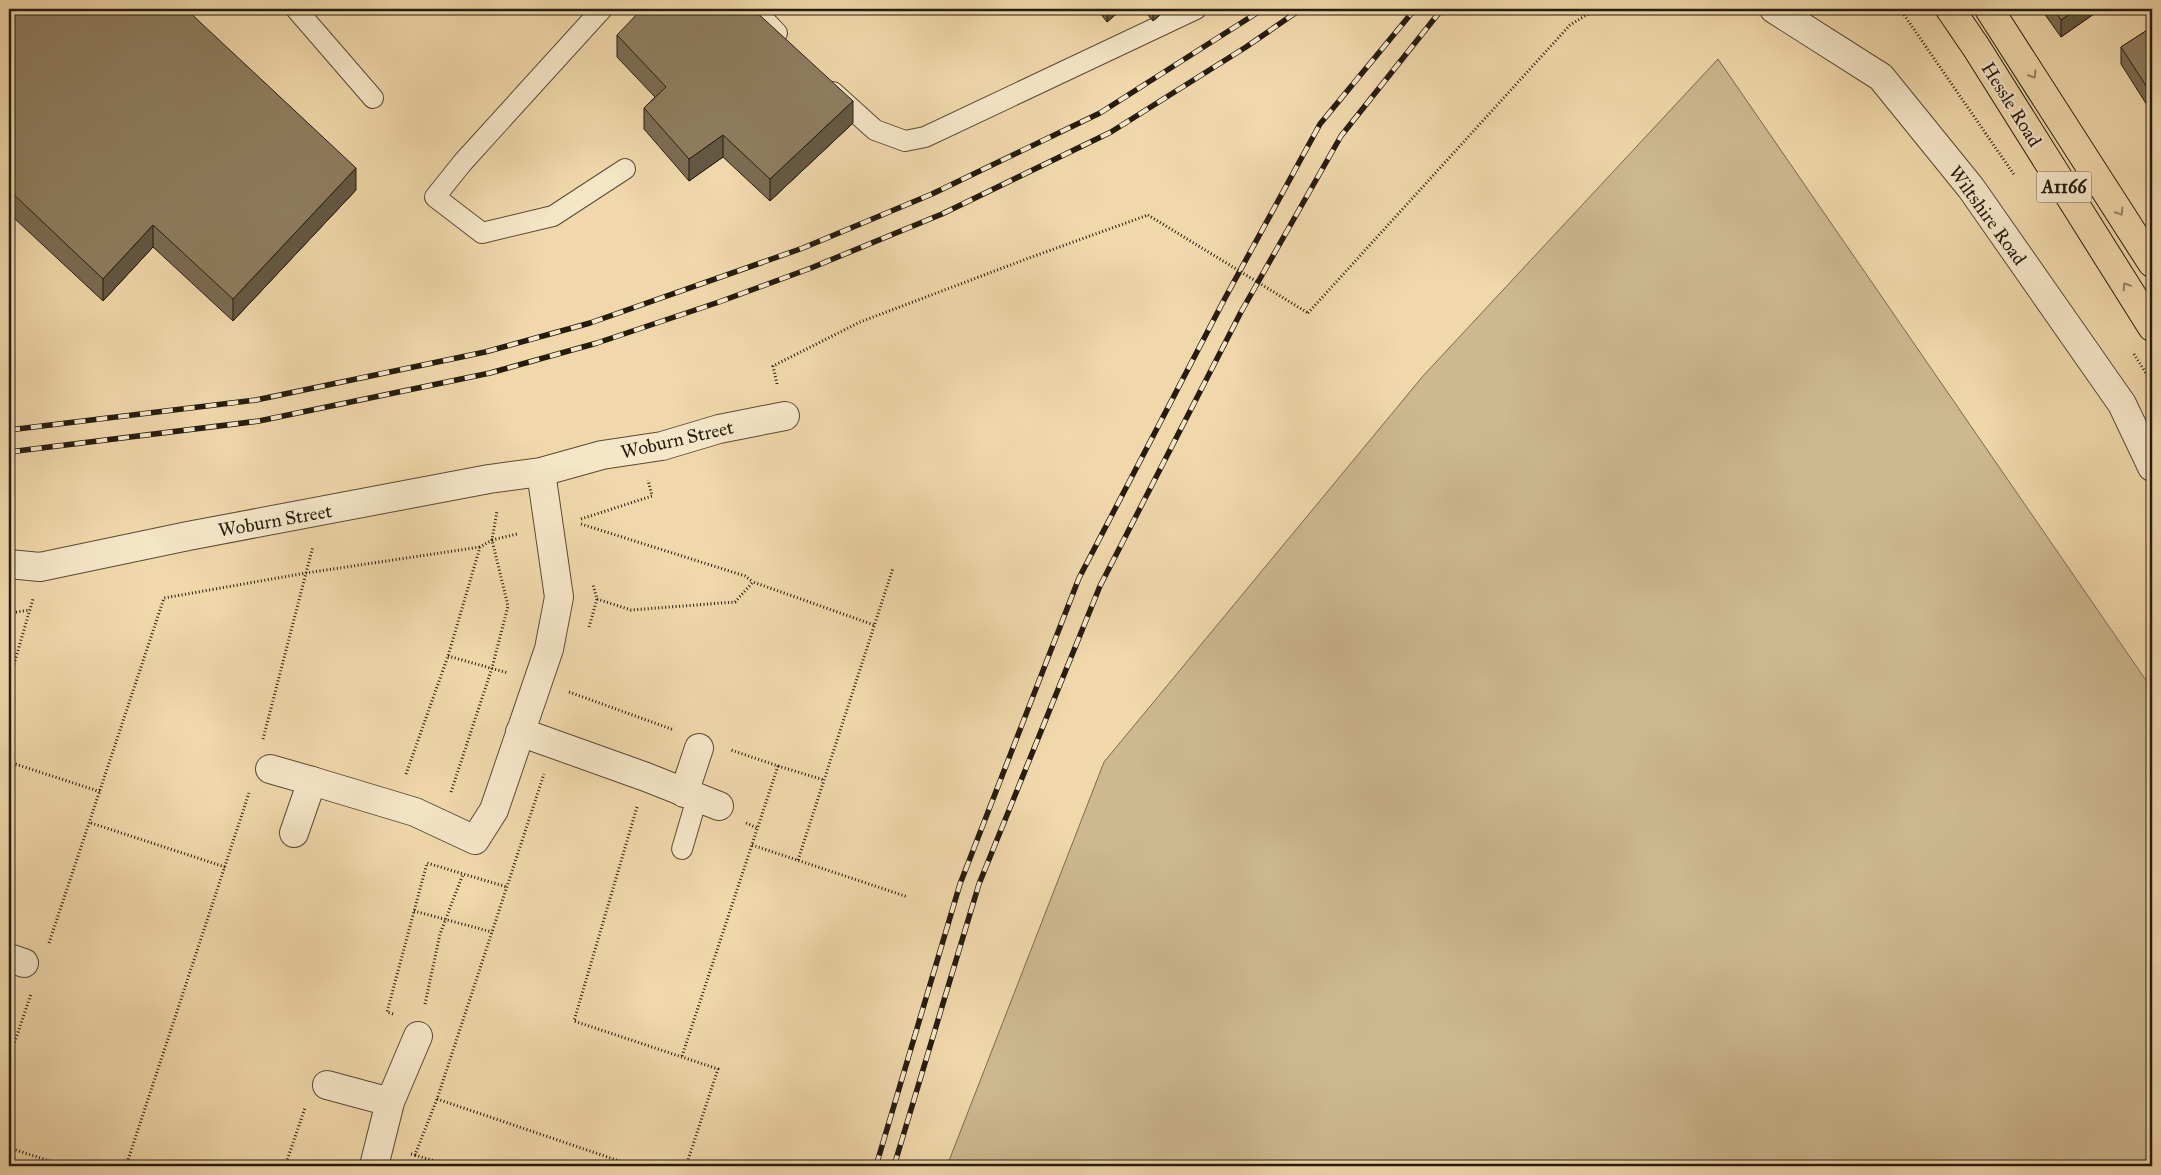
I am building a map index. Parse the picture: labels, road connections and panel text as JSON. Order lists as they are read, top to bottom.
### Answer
{
  "streets": {
    "main road": ["Hessle Road", "A1166"],
    "street": ["Wiltshire Road", "Woburn Street"]
  }
}
